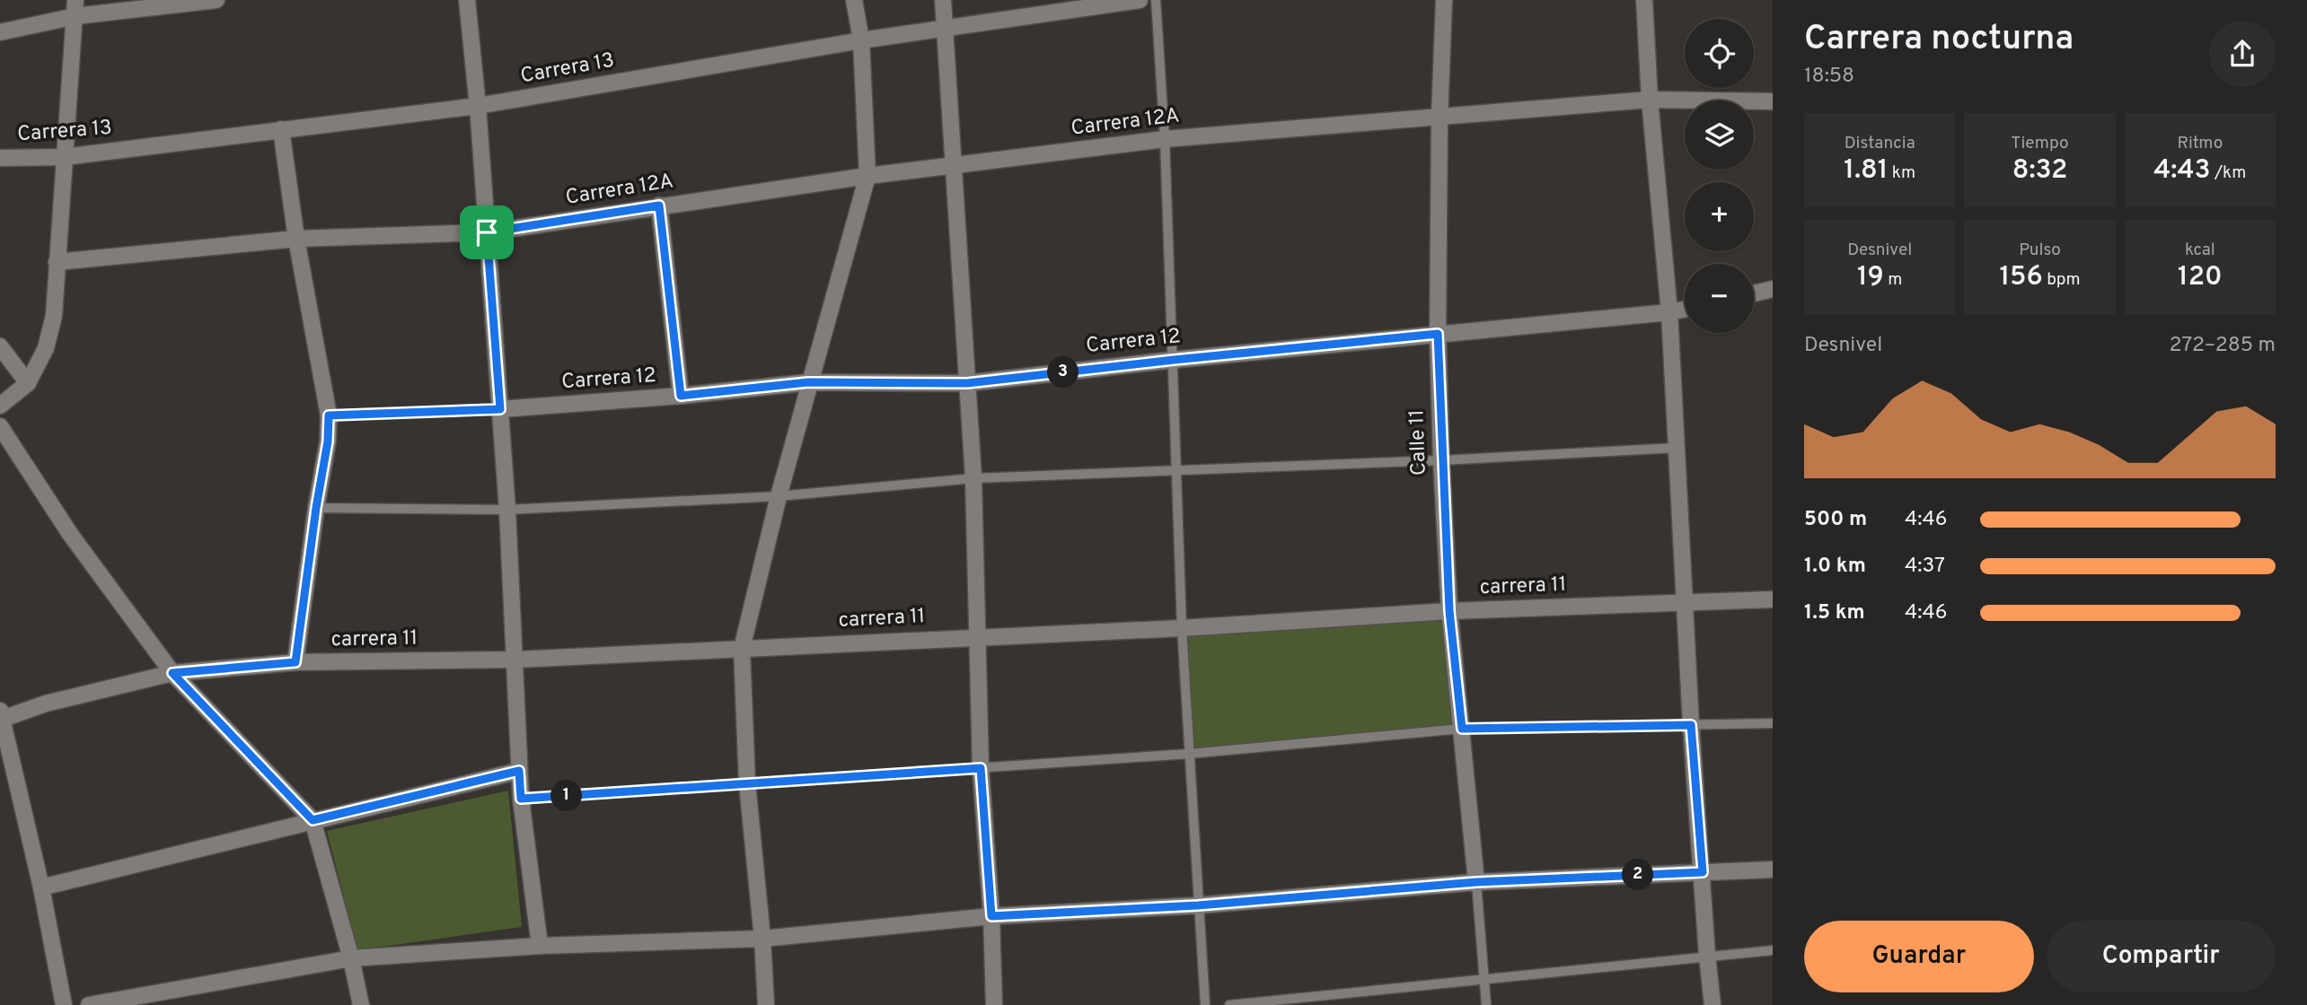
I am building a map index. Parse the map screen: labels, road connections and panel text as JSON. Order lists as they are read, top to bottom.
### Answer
{
  "streets": {
    "street": [
      "Carrera 13",
      "Carrera 12A",
      "Carrera 12",
      "Calle 11",
      "carrera 11"
    ]
  },
  "crossings": [
    ["Carrera 12A", "Calle 11"],
    ["Carrera 12", "Calle 11"],
    ["Calle 11", "carrera 11"]
  ],
  "page": {
    "heading": ["Carrera nocturna", "18:58"],
    "map_buttons": ["+", "−"],
    "stats": [
      ["Distancia", "1.81 km"],
      ["Tiempo", "8:32"],
      ["Ritmo", "4:43 /km"],
      ["Desnivel", "19 m"],
      ["Pulso", "156 bpm"],
      ["kcal", "120"]
    ],
    "chart": ["Desnivel", "272–285 m"],
    "pins": ["3", "1", "2"],
    "list": [
      {
        "name": "500 m",
        "note": "4:46"
      },
      {
        "name": "1.0 km",
        "note": "4:37"
      },
      {
        "name": "1.5 km",
        "note": "4:46"
      }
    ],
    "buttons": ["Guardar", "Compartir"]
  }
}
